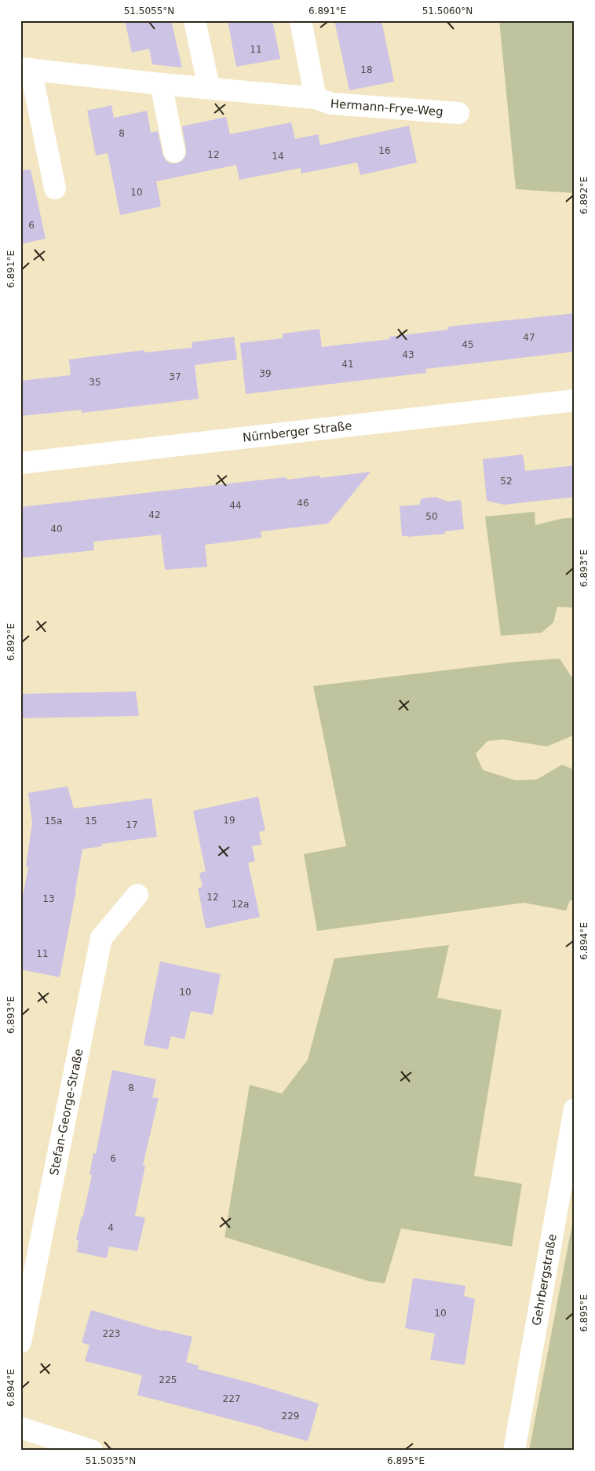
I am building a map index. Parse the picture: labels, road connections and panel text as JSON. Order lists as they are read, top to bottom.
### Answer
{
  "streets": {
    "street": [
      "Hermann-Frye-Weg",
      "Nürnberger Straße",
      "Stefan-George-Straße",
      "Gehrbergstraße"
    ]
  },
  "house_numbers": [
    "11",
    "18",
    "8",
    "16",
    "12",
    "14",
    "10",
    "6",
    "47",
    "45",
    "43",
    "41",
    "39",
    "37",
    "35",
    "52",
    "46",
    "44",
    "42",
    "50",
    "40",
    "19",
    "15a",
    "15",
    "17",
    "12",
    "13",
    "12a",
    "11",
    "10",
    "8",
    "6",
    "4",
    "10",
    "223",
    "225",
    "227",
    "229"
  ],
  "coordinates": [
    "51.5055°N",
    "6.891°E",
    "51.5060°N",
    "6.892°E",
    "6.893°E",
    "6.894°E",
    "6.895°E",
    "51.5035°N"
  ]
}
